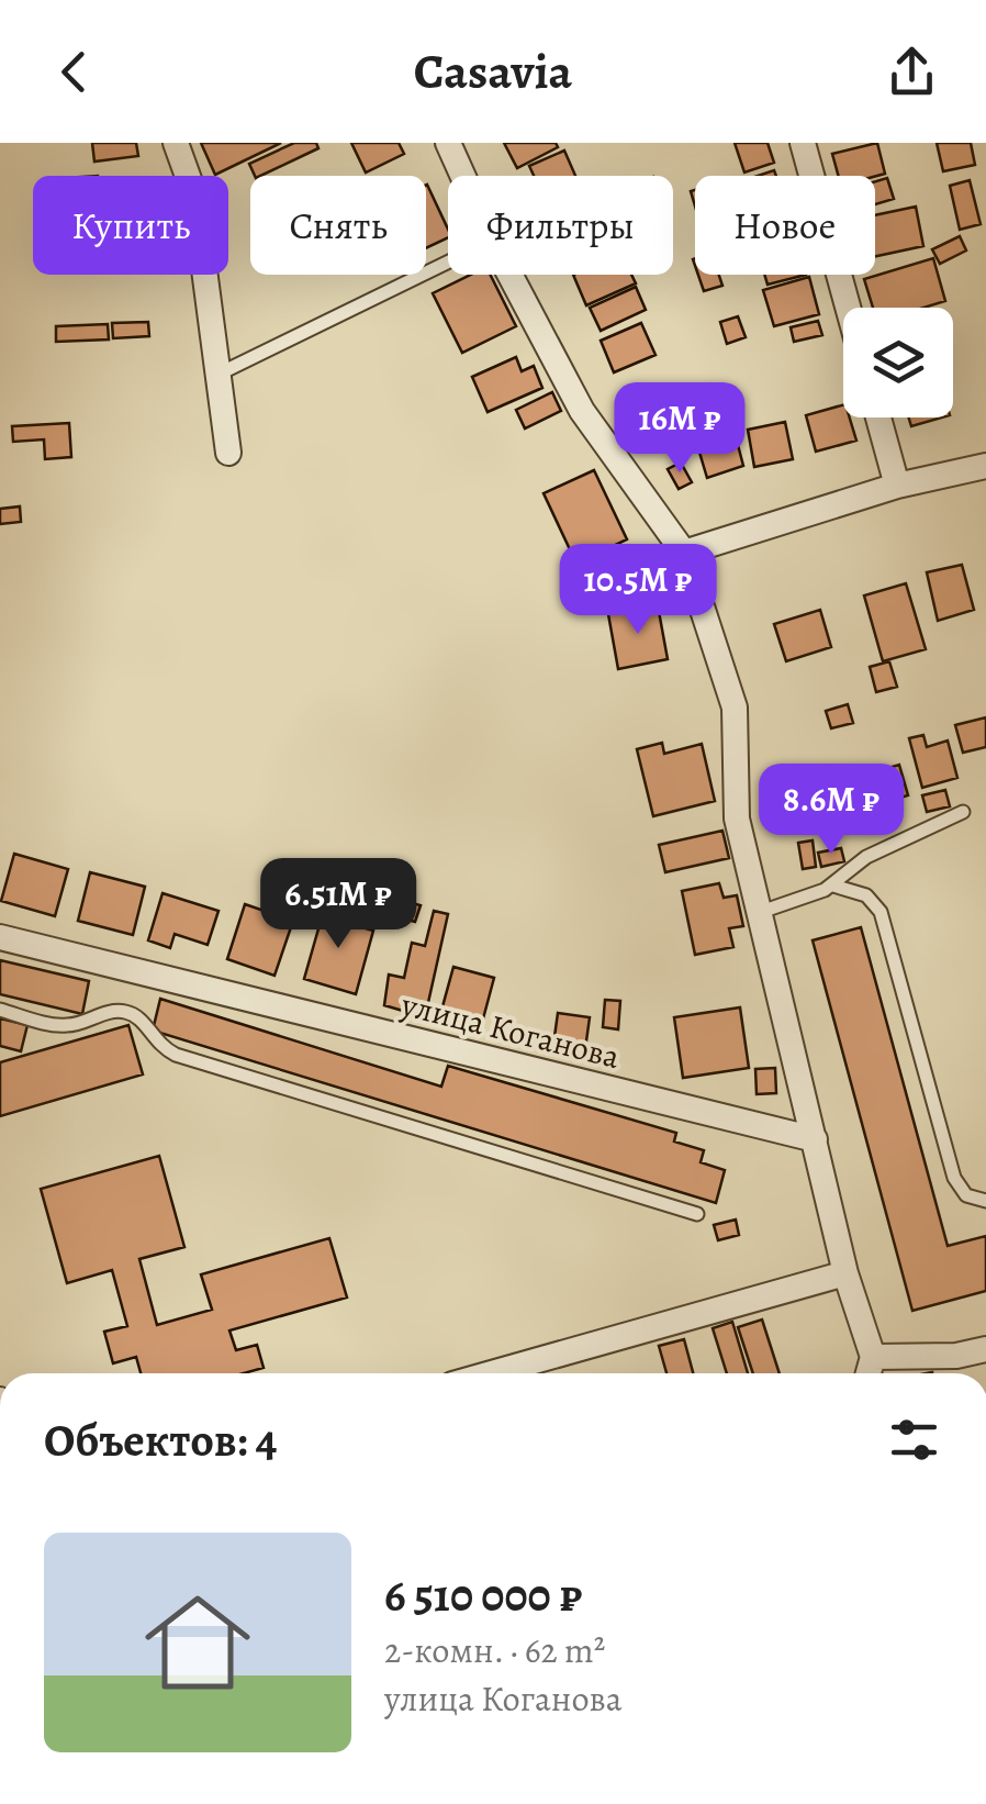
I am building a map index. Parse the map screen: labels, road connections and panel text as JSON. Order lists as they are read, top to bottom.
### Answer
{
  "streets": {
    "street": ["улица Коганова"]
  },
  "page": {
    "header": "Casavia",
    "chip": [
      "Купить",
      "Снять",
      "Фильтры",
      "Новое"
    ],
    "price": [
      "16M ₽",
      "10.5M ₽",
      "8.6M ₽",
      "6.51M ₽"
    ],
    "heading": "Объектов: 4",
    "list": [
      {
        "name": "6 510 000 ₽",
        "note": "2-комн. · 62 m² · улица Коганова"
      }
    ]
  }
}
